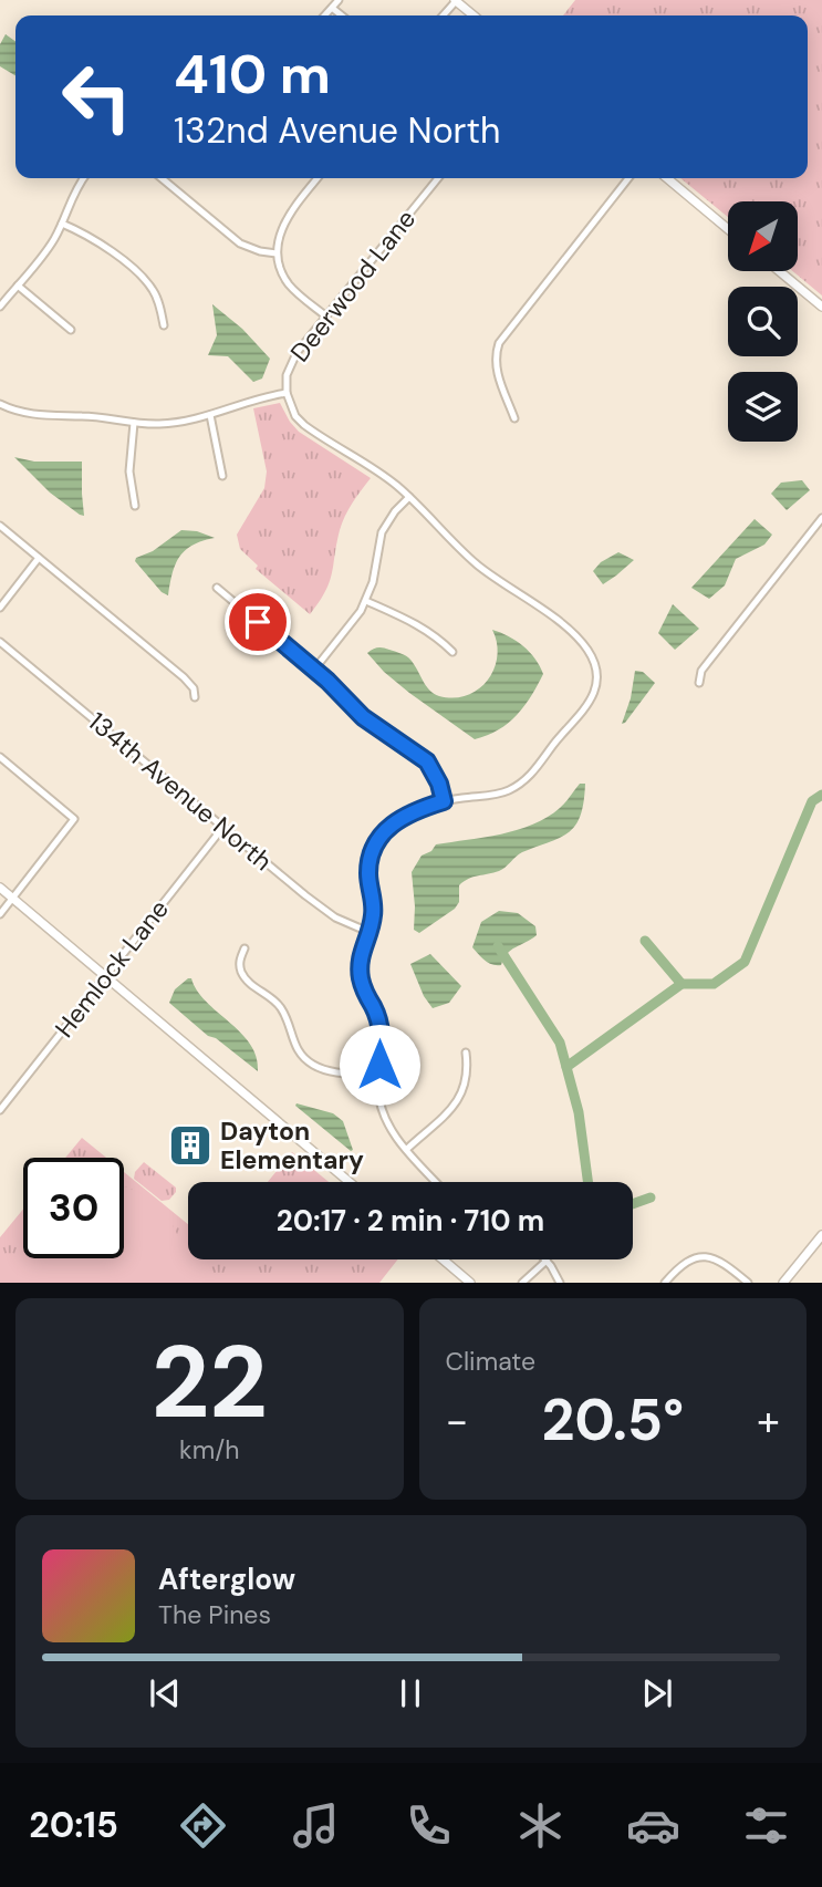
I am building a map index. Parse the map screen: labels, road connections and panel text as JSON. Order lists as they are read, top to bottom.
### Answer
{
  "streets": {
    "street": ["Deerwood Lane", "134th Avenue North", "Hemlock Lane"]
  },
  "crossings": [
    ["134th Avenue North", "Hemlock Lane"]
  ],
  "places": {
    "building": ["Dayton Elementary"]
  },
  "north": "bottom left",
  "page": {
    "turn": ["410 m", "132nd Avenue North"],
    "limit": "30",
    "trip": "20:17 · 2 min · 710 m",
    "tile": [
      ["22", "km/h"],
      "Climate"
    ],
    "heat": ["−", "20.5°", "+"],
    "song": ["Afterglow", "The Pines"],
    "tabs": "20:15"
  }
}
